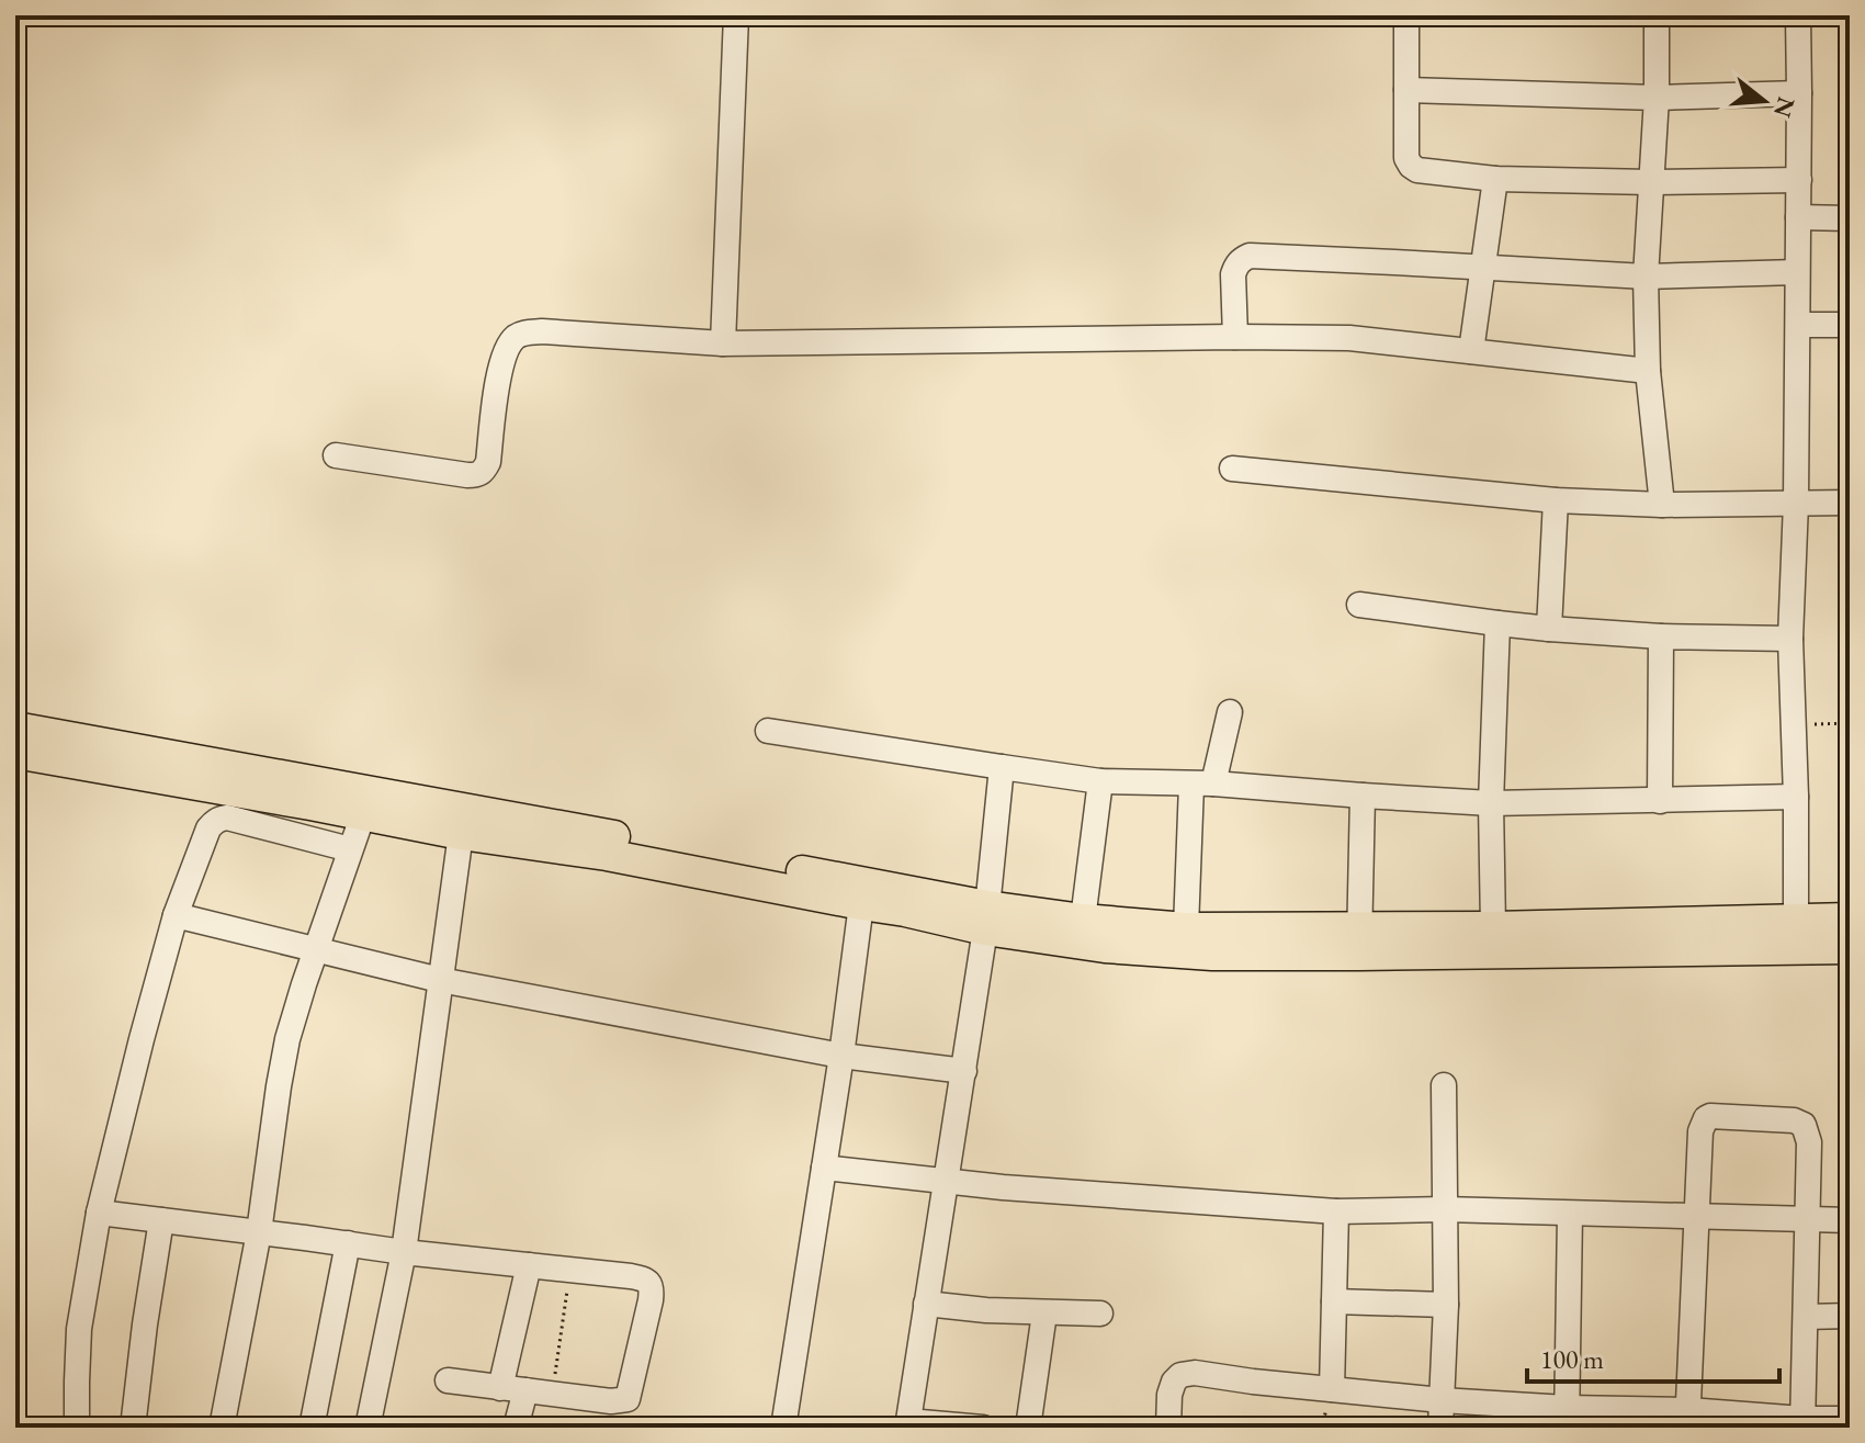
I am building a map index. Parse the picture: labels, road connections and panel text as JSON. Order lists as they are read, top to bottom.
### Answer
{
  "scale_bar": "100 m",
  "north": "right"
}
